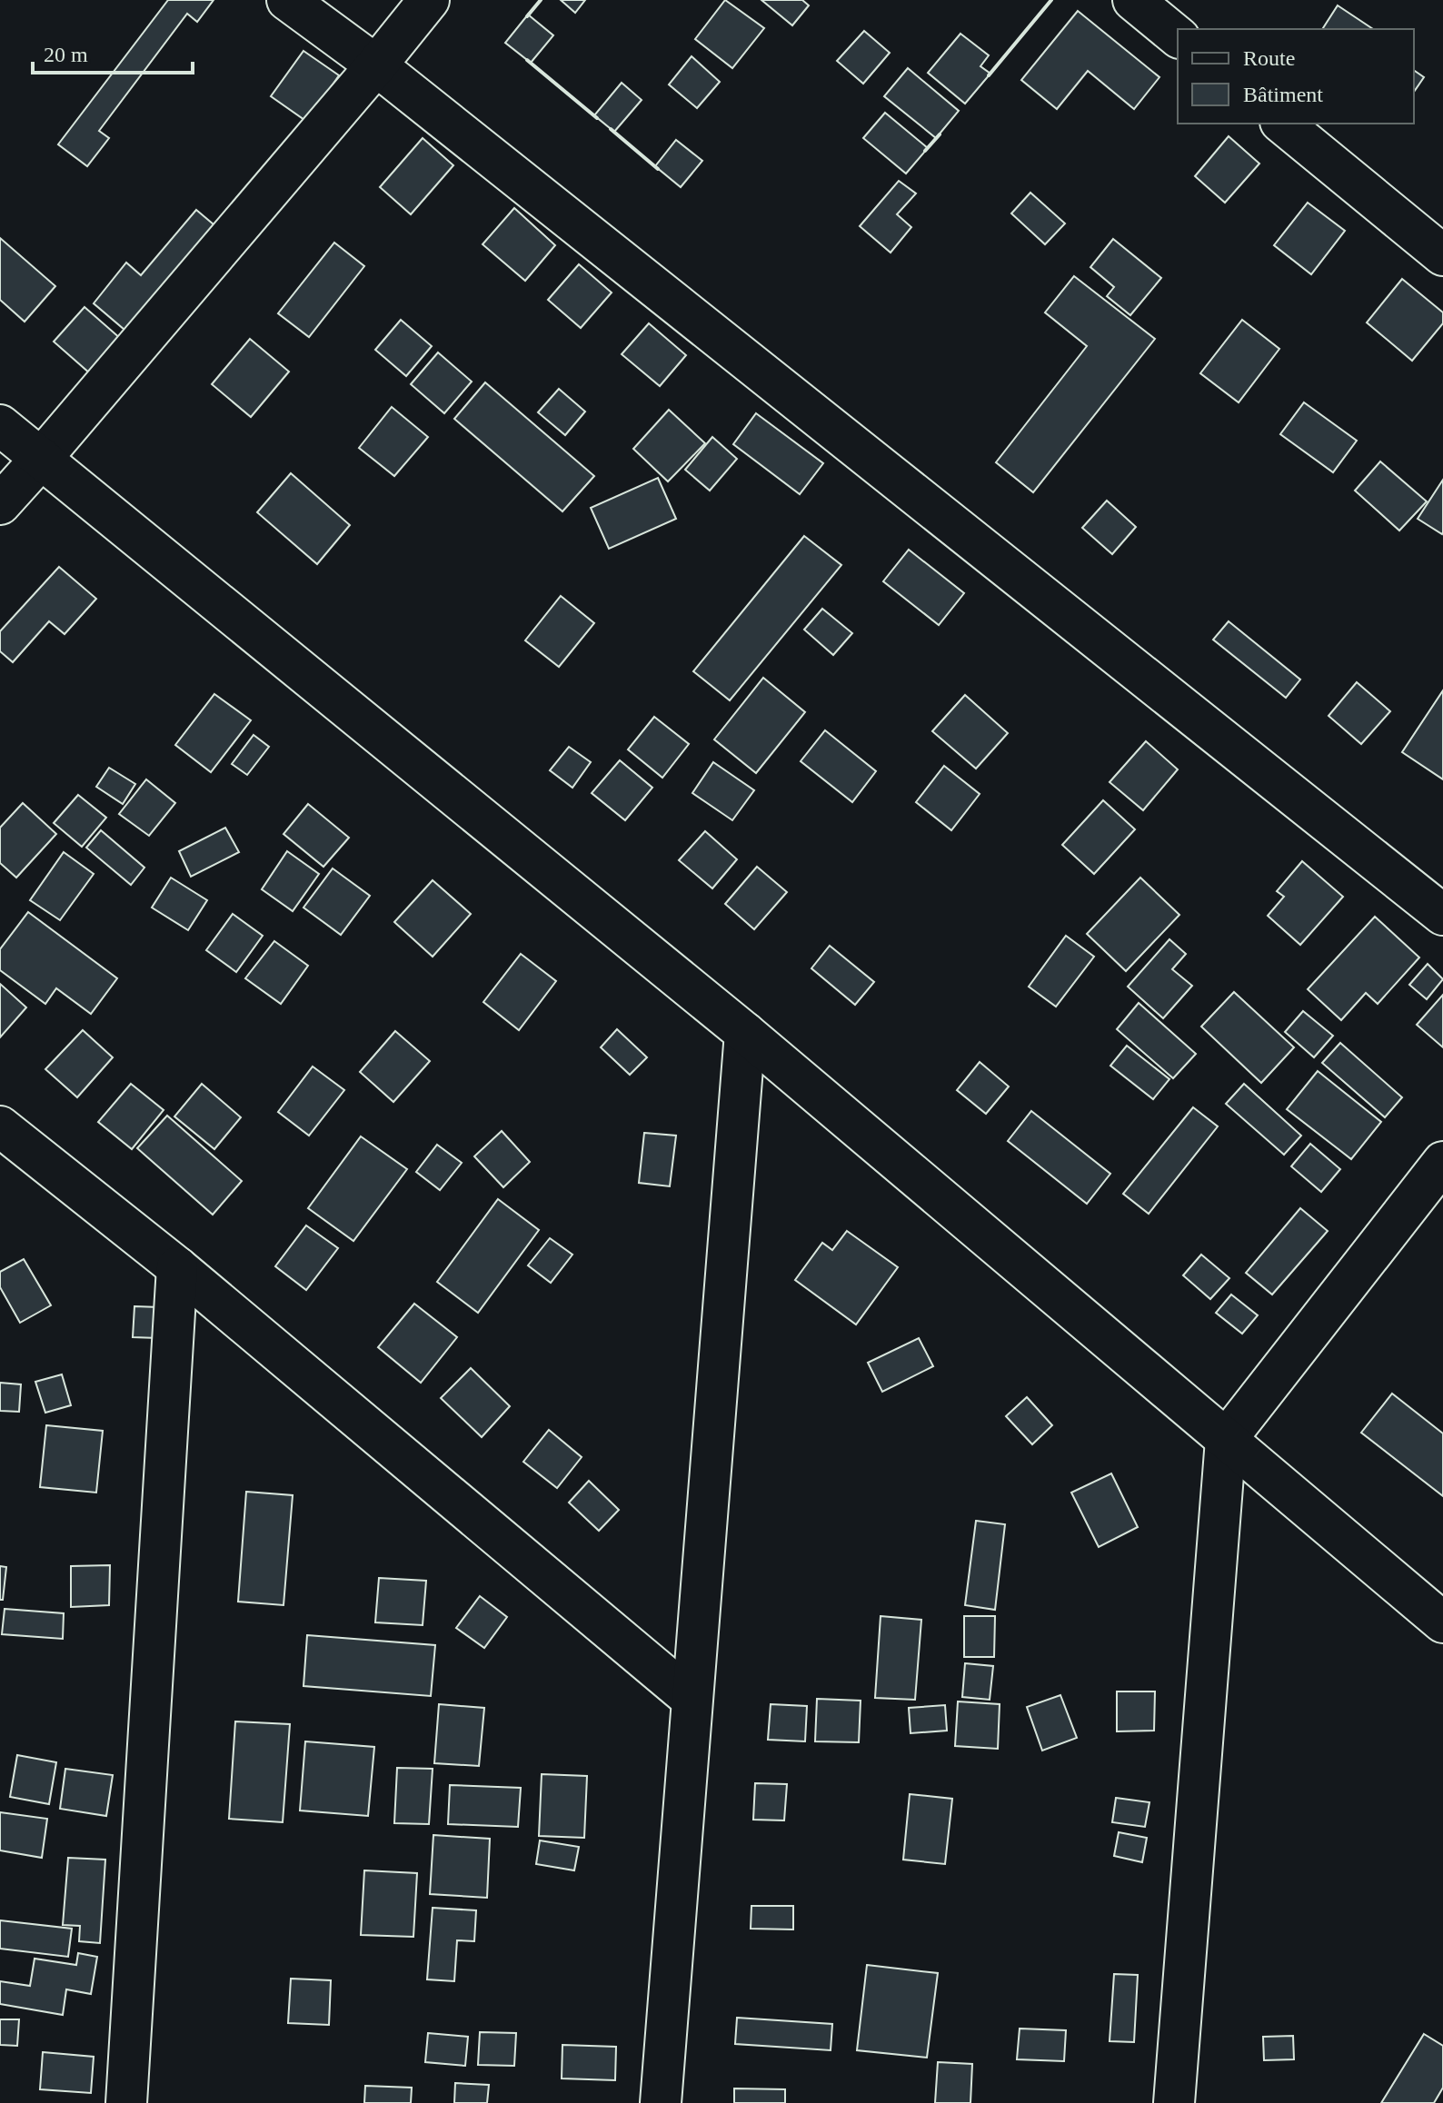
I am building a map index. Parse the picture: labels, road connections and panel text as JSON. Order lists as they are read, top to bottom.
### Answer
{
  "legend": ["Route", "Bâtiment"],
  "scale_bar": "20 m"
}
